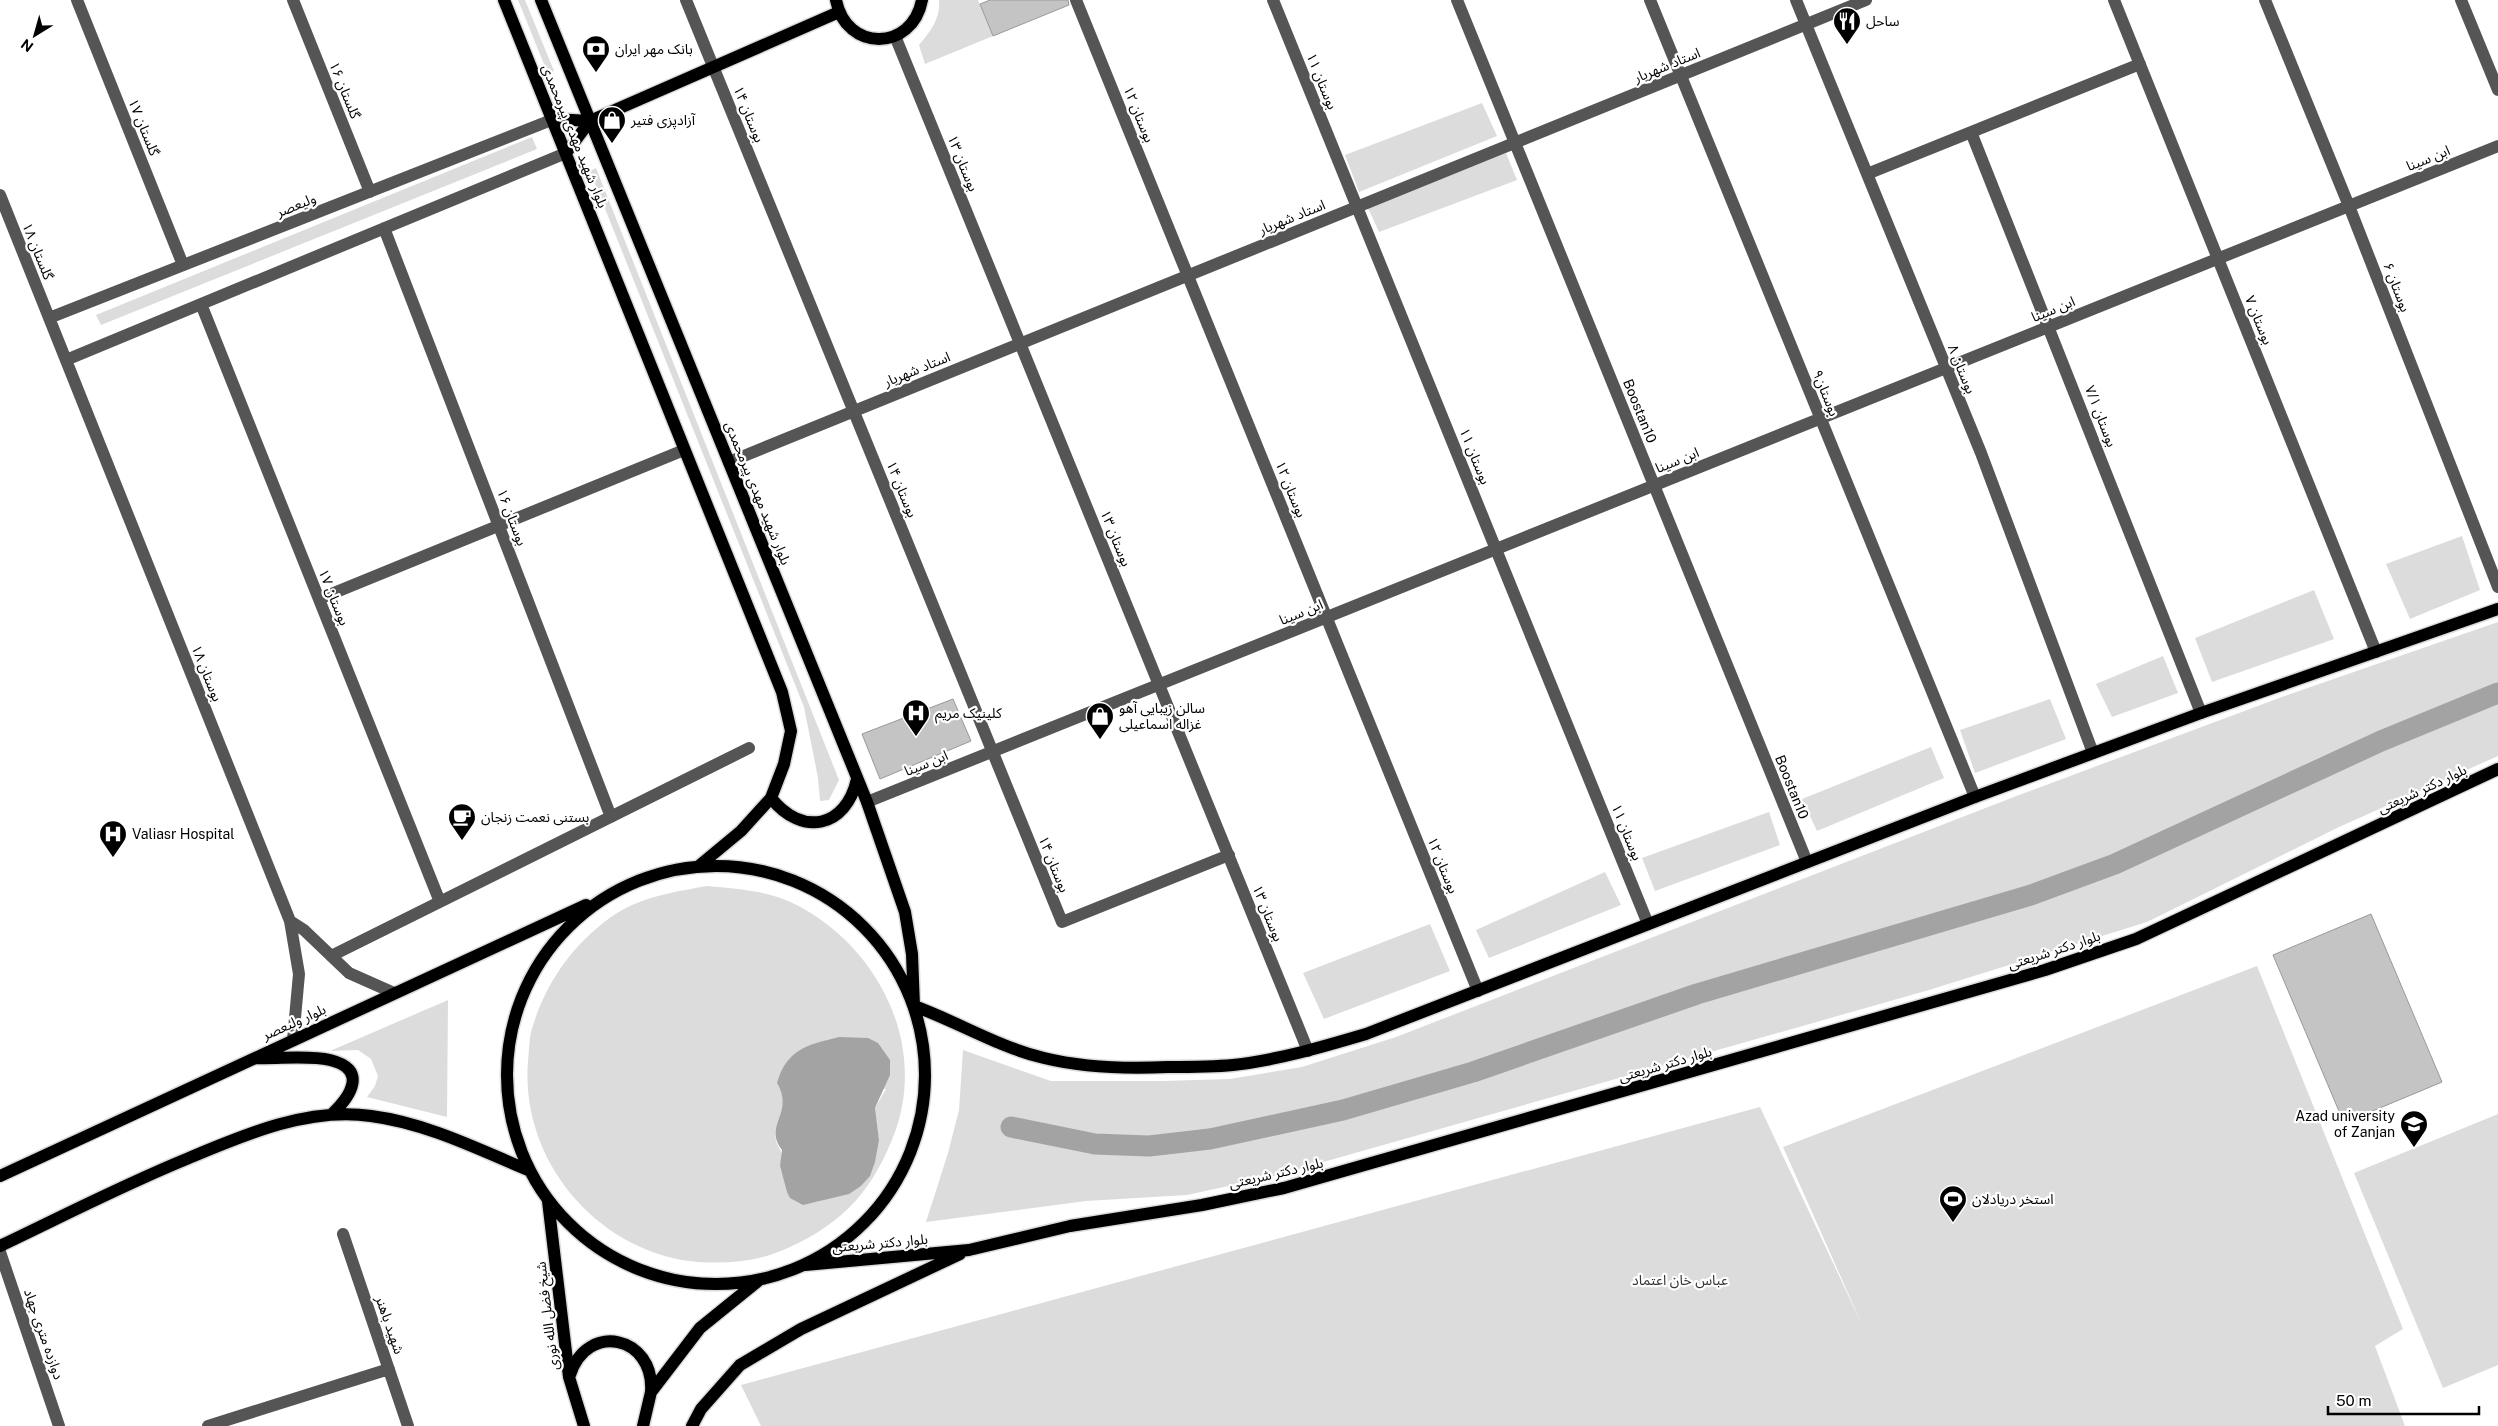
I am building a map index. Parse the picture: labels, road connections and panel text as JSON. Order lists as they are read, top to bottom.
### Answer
{
  "streets": {
    "main road": [
      "بلوار شهید مهدی پیرمحمدی",
      "بلوار دکتر شریعتی",
      "بلوار ولیعصر",
      "شیخ فضل الله نوری"
    ],
    "street": [
      "استاد شهریار",
      "بوستان ۱۱",
      "گلستان ۱۶",
      "بوستان ۱۴",
      "بوستان ۱۲",
      "گلستان ۱۷",
      "ابن سینا",
      "بوستان ۱۳",
      "ولیعصر",
      "گلستان ۱۸",
      "بوستان ۶",
      "بوستان ۷",
      "بوستان ۸",
      "بوستان۹",
      "Boostan10",
      "بوستان ۷/۱",
      "بوستان ۱۶",
      "بوستان ۱۷",
      "بوستان ۱۸",
      "شهید باهنر",
      "دوازده متری جهاد"
    ]
  },
  "crossings": [
    ["استاد شهریار", "بوستان ۱۱"],
    ["استاد شهریار", "بوستان ۱۴"],
    ["استاد شهریار", "بوستان ۱۲"],
    ["استاد شهریار", "بلوار شهید مهدی پیرمحمدی"],
    ["استاد شهریار", "بوستان ۱۳"],
    ["استاد شهریار", "بوستان ۸"],
    ["استاد شهریار", "بوستان۹"],
    ["استاد شهریار", "Boostan10"],
    ["بوستان ۱۱", "ابن سینا"],
    ["گلستان ۱۶", "ولیعصر"],
    ["بوستان ۱۴", "ابن سینا"],
    ["بوستان ۱۴", "بوستان ۱۳"],
    ["بوستان ۱۲", "ابن سینا"],
    ["گلستان ۱۷", "ولیعصر"],
    ["بلوار شهید مهدی پیرمحمدی", "ابن سینا"],
    ["بلوار شهید مهدی پیرمحمدی", "ولیعصر"],
    ["ابن سینا", "بوستان ۱۳"],
    ["ابن سینا", "بوستان ۶"],
    ["ابن سینا", "بوستان ۷"],
    ["ابن سینا", "بوستان ۸"],
    ["ابن سینا", "بوستان۹"],
    ["ابن سینا", "Boostan10"],
    ["ابن سینا", "بوستان ۷/۱"],
    ["ولیعصر", "گلستان ۱۸"],
    ["ولیعصر", "بوستان ۱۸"],
    ["گلستان ۱۸", "بوستان ۱۸"],
    ["بوستان ۱۸", "بلوار ولیعصر"]
  ],
  "parks": ["عباس خان اعتماد"],
  "places": {
    "restaurant": ["ساحل"],
    "bank": ["بانک مهر ایران"],
    "shop": ["آزادپزی فتیر", "سالن زیبایی آهو غزاله اسماعیلی"],
    "hospital": ["کلینیک مریم", "Valiasr Hospital"],
    "cafe": ["بستنی نعمت زنجان"],
    "school or university": ["Azad university of Zanjan"],
    "sports": ["استخر دریادلان"]
  },
  "scale_bar": "50 m",
  "north": "bottom left"
}
